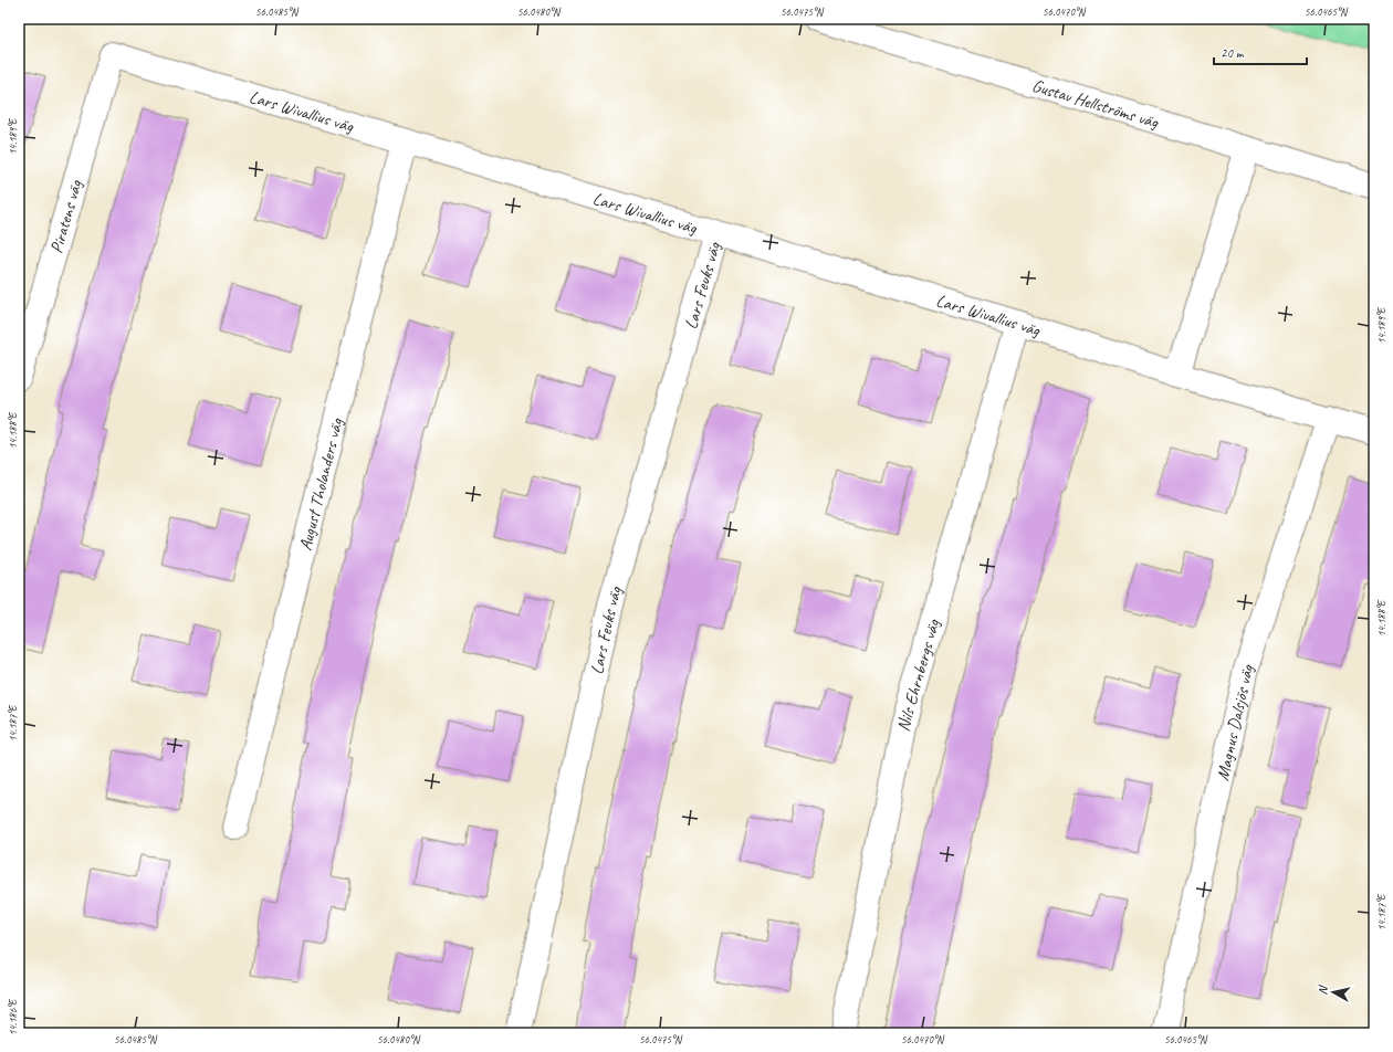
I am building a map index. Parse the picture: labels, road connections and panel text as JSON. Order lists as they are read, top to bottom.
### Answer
{
  "streets": {
    "street": [
      "Gustav Hellströms väg",
      "Lars Wivallius väg",
      "Piratens väg",
      "Lars Feuks väg",
      "August Tholanders väg",
      "Nils Ehrnbergs väg",
      "Magnus Dalsjös väg"
    ]
  },
  "crossings": [
    ["Lars Wivallius väg", "Piratens väg"],
    ["Lars Wivallius väg", "Lars Feuks väg"],
    ["Lars Wivallius väg", "August Tholanders väg"],
    ["Lars Wivallius väg", "Nils Ehrnbergs väg"],
    ["Lars Wivallius väg", "Magnus Dalsjös väg"]
  ],
  "scale_bar": "20 m",
  "north": "left",
  "coordinates": [
    "56.0485°N",
    "56.0480°N",
    "56.0475°N",
    "56.0470°N",
    "56.0465°N",
    "14.189°E",
    "14.188°E",
    "14.187°E",
    "14.186°E"
  ]
}
